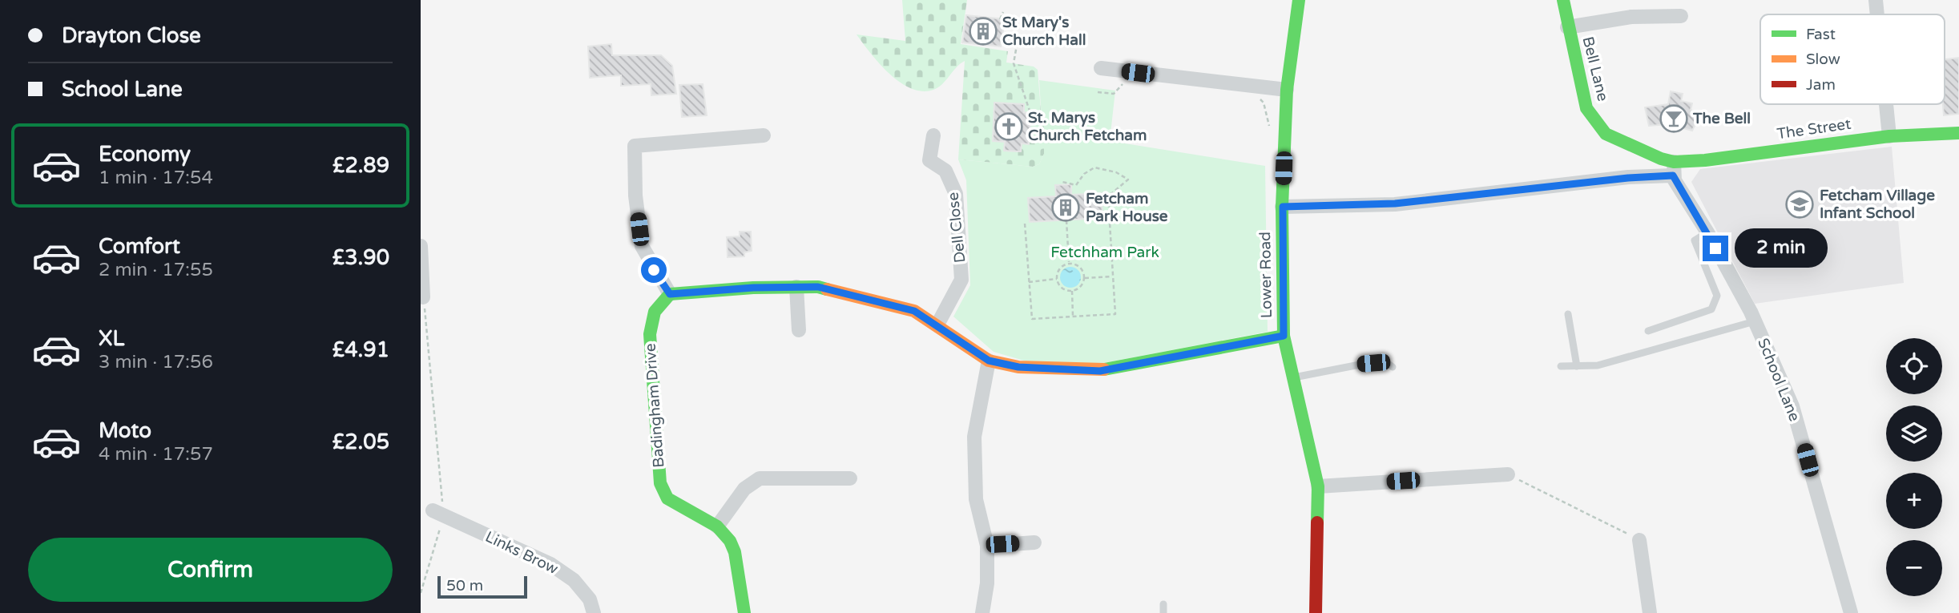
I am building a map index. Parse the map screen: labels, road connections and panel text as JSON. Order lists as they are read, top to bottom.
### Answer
{
  "streets": {
    "street": [
      "Bell Lane",
      "The Street",
      "Dell Close",
      "Lower Road",
      "School Lane",
      "Badingham Drive",
      "Links Brow"
    ]
  },
  "crossings": [
    ["Bell Lane", "The Street"],
    ["Bell Lane", "School Lane"],
    ["The Street", "School Lane"]
  ],
  "parks": ["Fetchham Park"],
  "places": {
    "building": ["St Mary's Church Hall", "Fetcham Park House"],
    "bar": ["The Bell"],
    "church": ["St. Marys Church Fetcham"],
    "school or university": ["Fetcham Village Infant School"]
  },
  "legend": ["Fast", "Slow", "Jam"],
  "scale_bar": "50 m",
  "page": {
    "banner": ["Drayton Close", "School Lane"],
    "list": [
      {
        "name": "Economy",
        "note": "1 min · 17:54",
        "value": "£2.89"
      },
      {
        "name": "Comfort",
        "note": "2 min · 17:55",
        "value": "£3.90"
      },
      {
        "name": "XL",
        "note": "3 min · 17:56",
        "value": "£4.91"
      },
      {
        "name": "Moto",
        "note": "4 min · 17:57",
        "value": "£2.05"
      }
    ],
    "bubble": "2 min",
    "map_buttons": ["+", "−"],
    "buttons": "Confirm",
    "scale": "50 m"
  }
}
